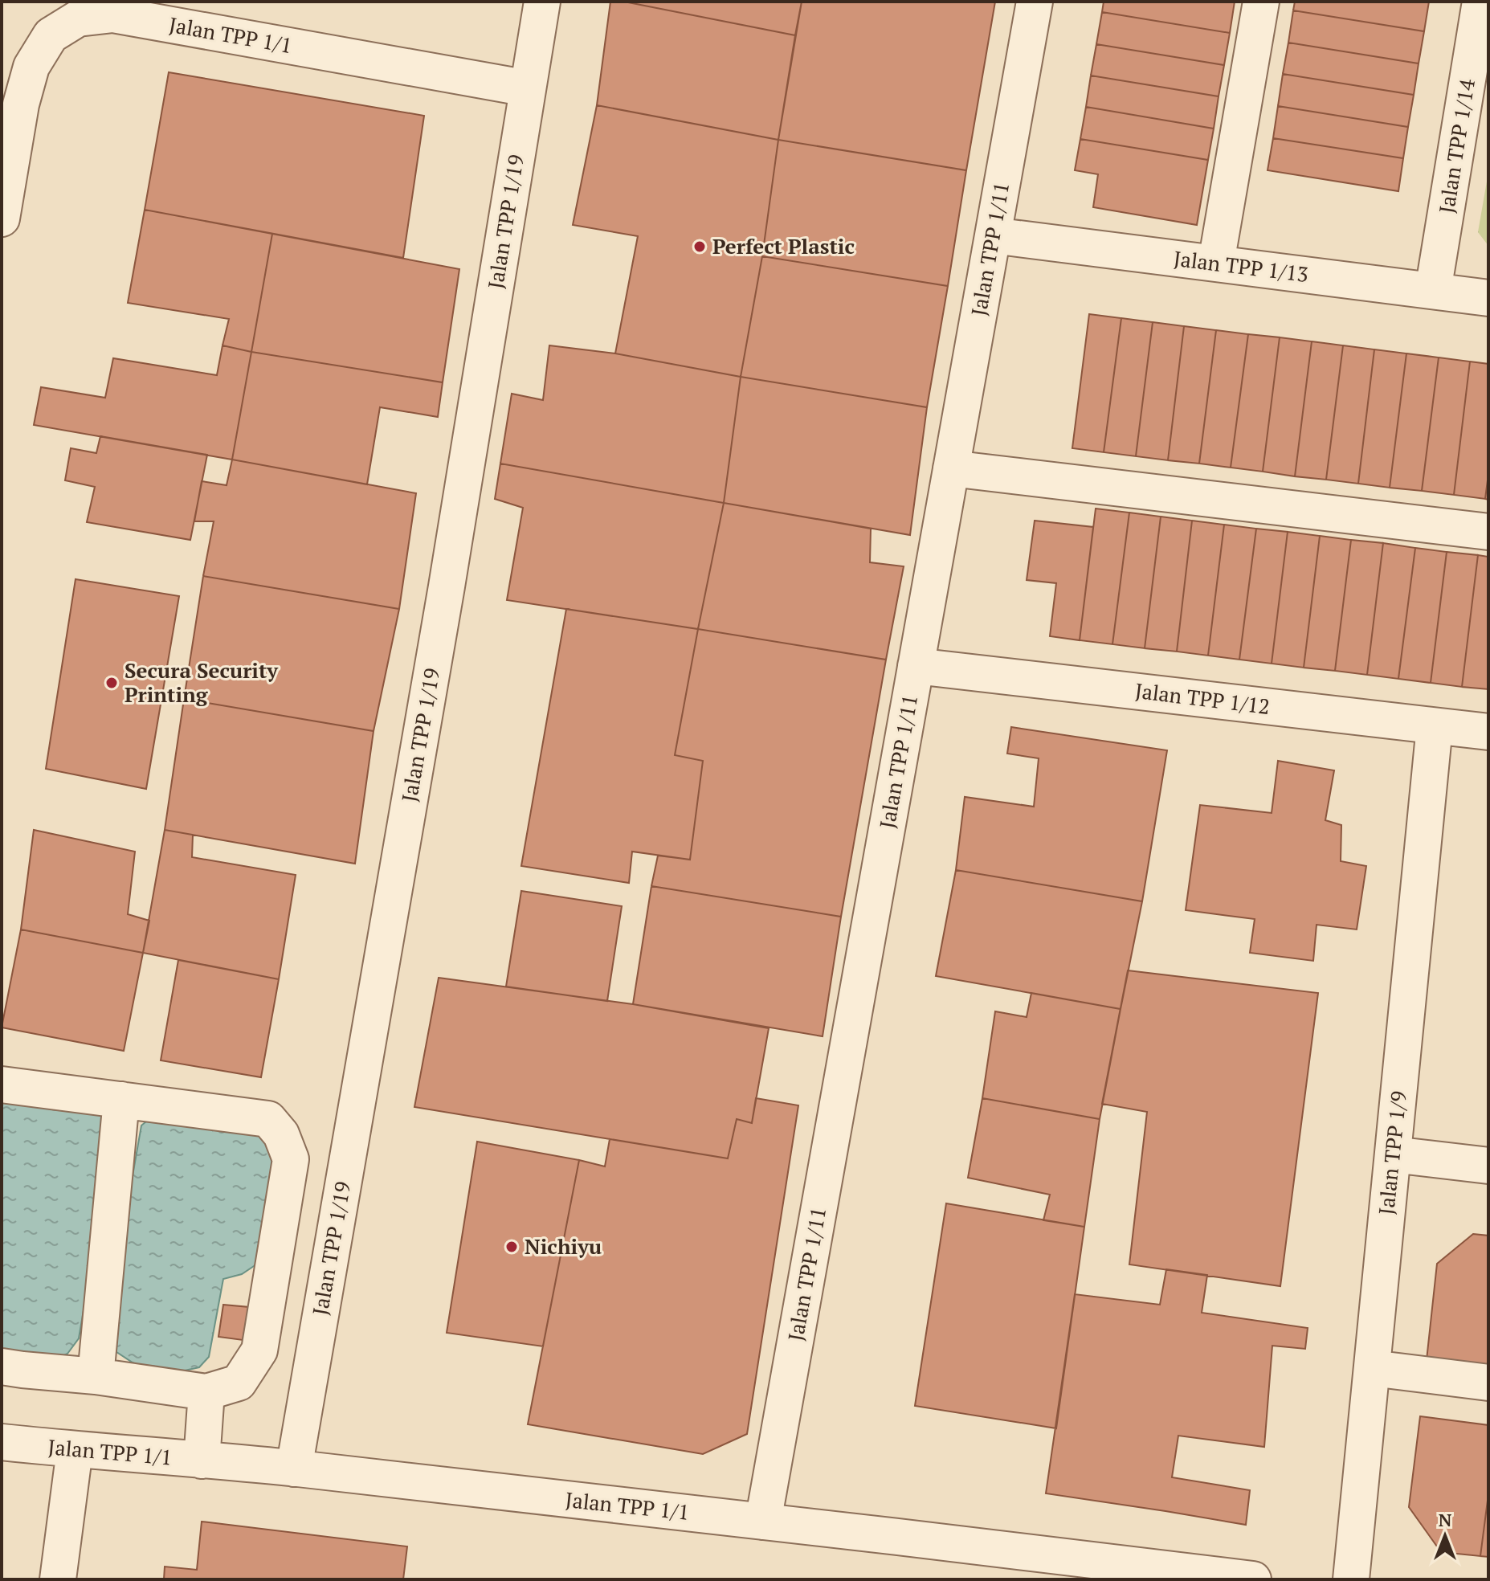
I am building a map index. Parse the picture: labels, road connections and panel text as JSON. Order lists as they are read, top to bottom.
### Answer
{
  "streets": {
    "street": [
      "Jalan TPP 1/1",
      "Jalan TPP 1/14",
      "Jalan TPP 1/19",
      "Jalan TPP 1/11",
      "Jalan TPP 1/13",
      "Jalan TPP 1/12",
      "Jalan TPP 1/9"
    ]
  },
  "crossings": [
    ["Jalan TPP 1/1", "Jalan TPP 1/19"],
    ["Jalan TPP 1/1", "Jalan TPP 1/11"],
    ["Jalan TPP 1/14", "Jalan TPP 1/13"],
    ["Jalan TPP 1/11", "Jalan TPP 1/13"],
    ["Jalan TPP 1/11", "Jalan TPP 1/12"],
    ["Jalan TPP 1/12", "Jalan TPP 1/9"]
  ],
  "places": ["Perfect Plastic", "Secura Security Printing", "Nichiyu"],
  "north": "top"
}
